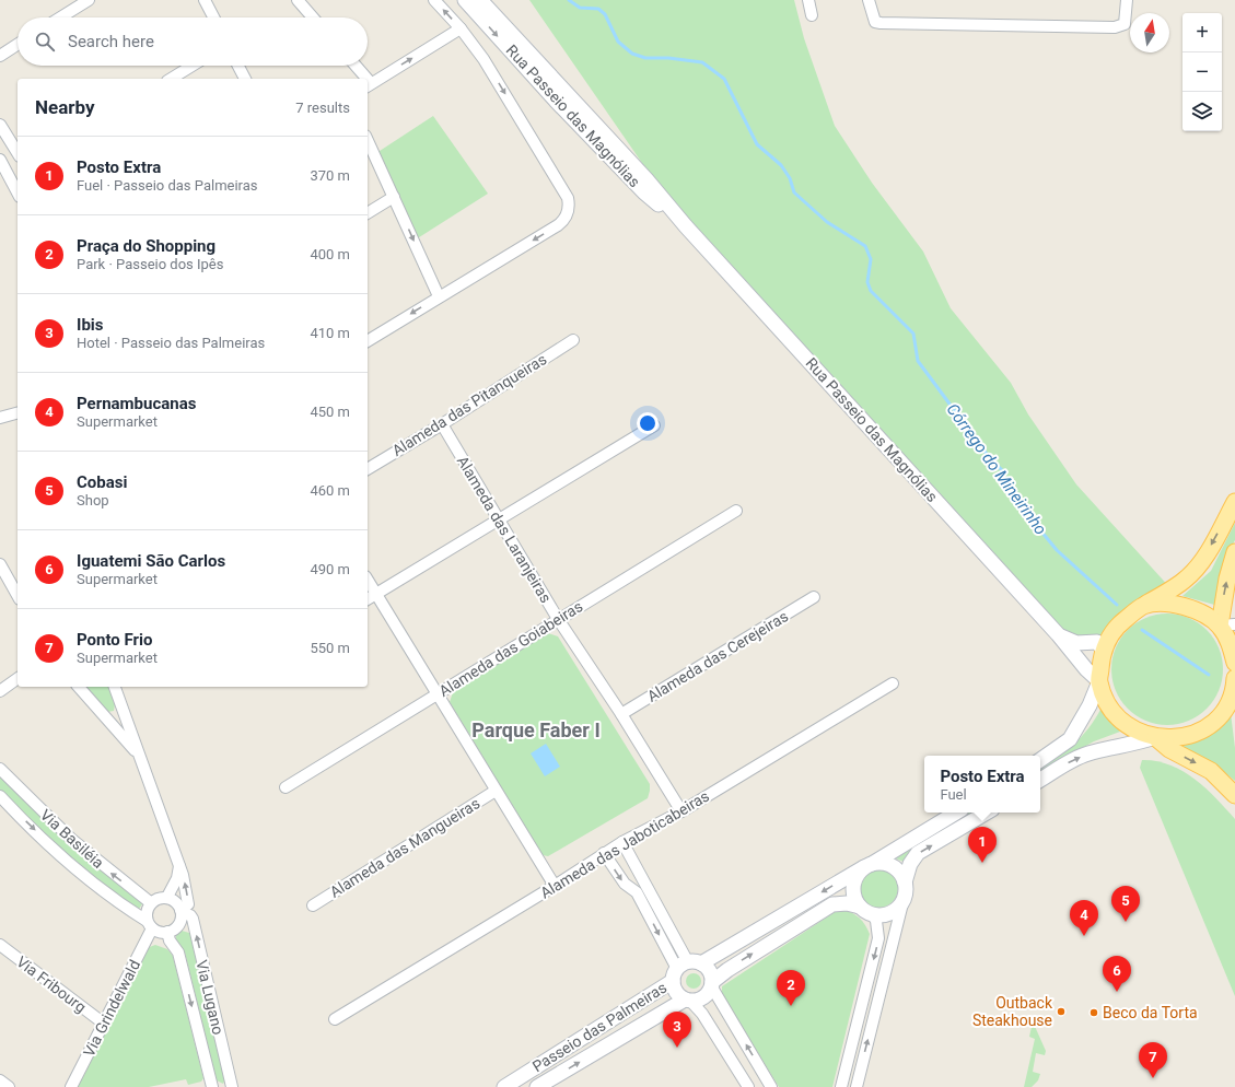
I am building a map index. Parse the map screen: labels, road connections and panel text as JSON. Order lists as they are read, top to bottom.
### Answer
{
  "streets": {
    "street": [
      "Rua Passeio das Magnólias",
      "Alameda das Pitanqueiras",
      "Alameda das Laranjeiras",
      "Alameda das Goiabeiras",
      "Alameda das Cerejeiras",
      "Via Basiléia",
      "Alameda das Jaboticabeiras",
      "Alameda das Mangueiras",
      "Via Fribourg",
      "Via Lugano",
      "Via Grindelwald",
      "Passeio das Palmeiras"
    ]
  },
  "crossings": [
    ["Alameda das Pitanqueiras", "Alameda das Laranjeiras"],
    ["Alameda das Laranjeiras", "Alameda das Goiabeiras"],
    ["Alameda das Laranjeiras", "Alameda das Cerejeiras"],
    ["Alameda das Laranjeiras", "Alameda das Jaboticabeiras"],
    ["Via Basiléia", "Via Lugano"],
    ["Via Basiléia", "Via Grindelwald"],
    ["Via Fribourg", "Via Grindelwald"],
    ["Via Lugano", "Via Grindelwald"]
  ],
  "districts": ["Parque Faber I"],
  "water": ["Córrego do Mineirinho"],
  "places": ["Outback Steakhouse", "Beco da Torta"],
  "north": "top",
  "page": {
    "map_buttons": ["+", "−"],
    "search": "Search here",
    "heading": ["Nearby", "7 results"],
    "list": [
      {
        "mark": "1",
        "name": "Posto Extra",
        "note": "Fuel · Passeio das Palmeiras",
        "value": "370 m"
      },
      {
        "mark": "2",
        "name": "Praça do Shopping",
        "note": "Park · Passeio dos Ipês",
        "value": "400 m"
      },
      {
        "mark": "3",
        "name": "Ibis",
        "note": "Hotel · Passeio das Palmeiras",
        "value": "410 m"
      },
      {
        "mark": "4",
        "name": "Pernambucanas",
        "note": "Supermarket",
        "value": "450 m"
      },
      {
        "mark": "5",
        "name": "Cobasi",
        "note": "Shop",
        "value": "460 m"
      },
      {
        "mark": "6",
        "name": "Iguatemi São Carlos",
        "note": "Supermarket",
        "value": "490 m"
      },
      {
        "mark": "7",
        "name": "Ponto Frio",
        "note": "Supermarket",
        "value": "550 m"
      }
    ],
    "popup": ["Posto Extra", "Fuel"],
    "pins": [
      "1",
      "5",
      "4",
      "6",
      "2",
      "3",
      "7"
    ]
  }
}
